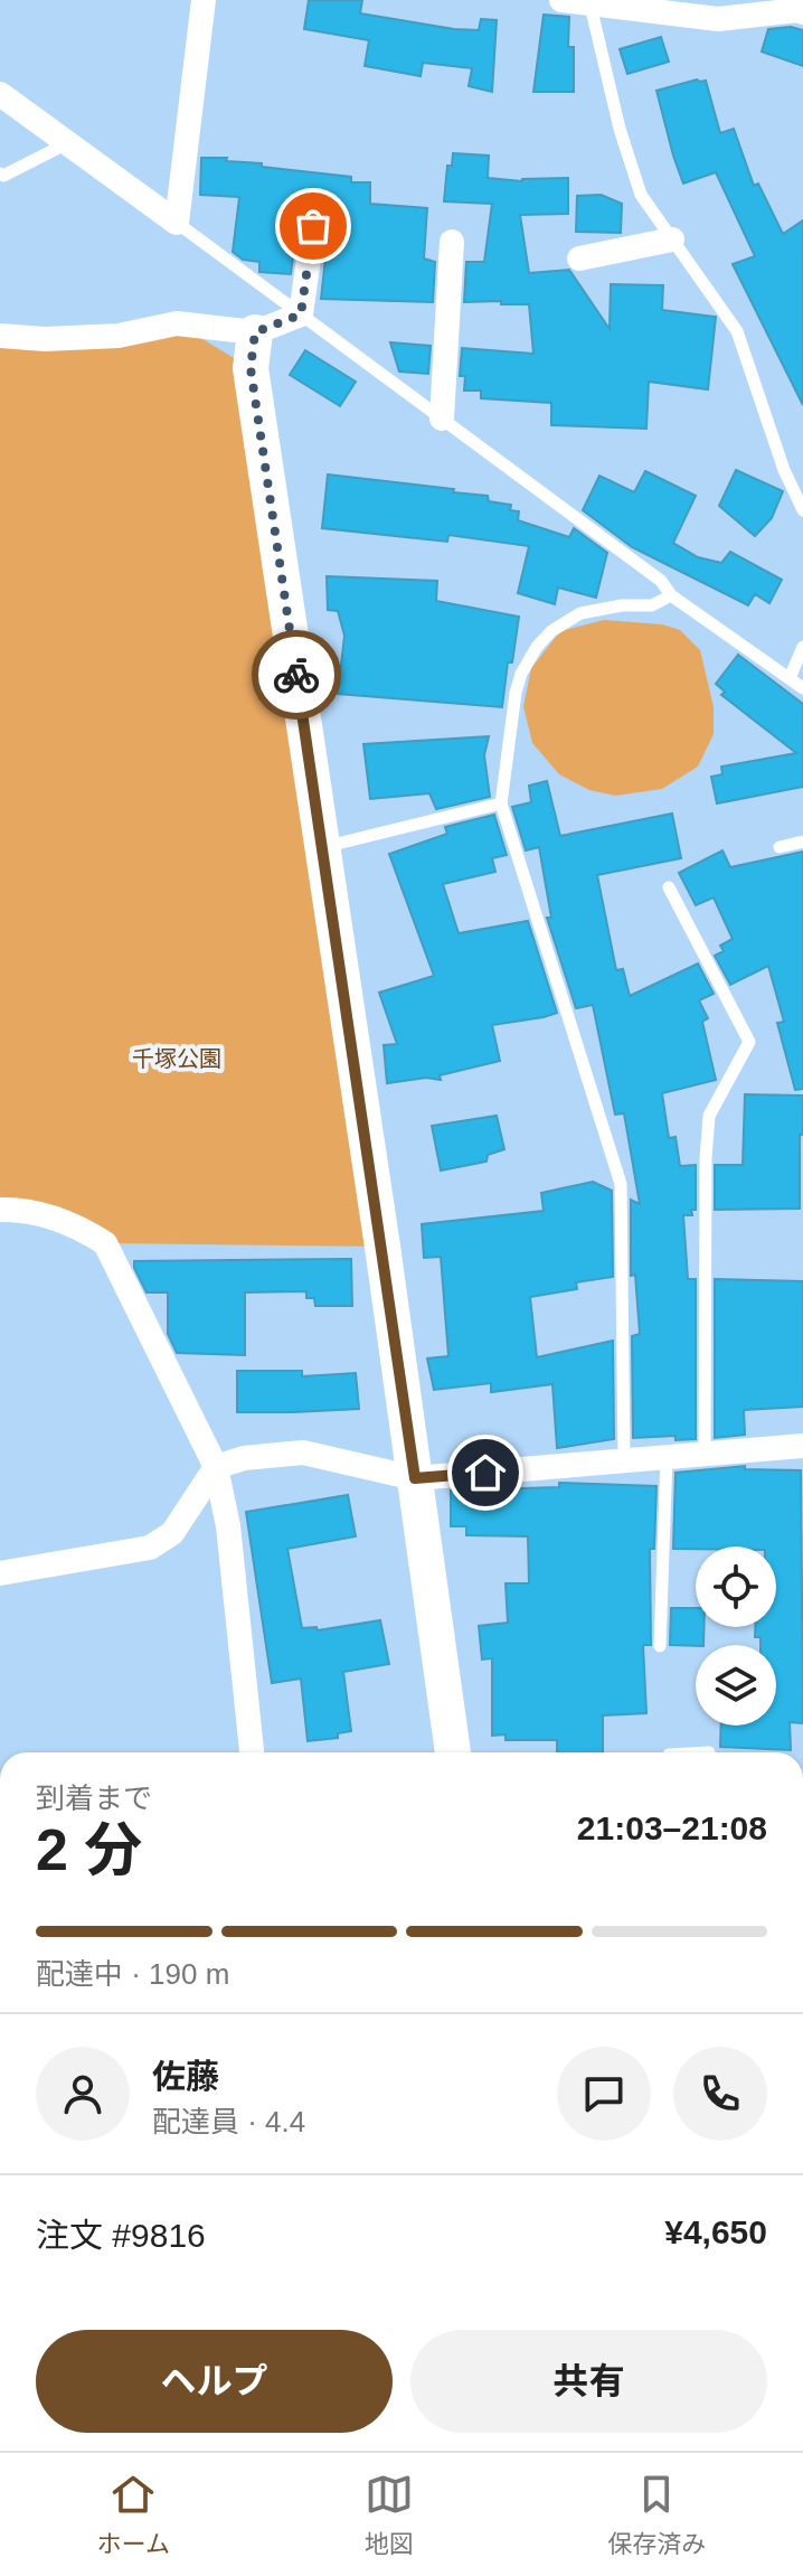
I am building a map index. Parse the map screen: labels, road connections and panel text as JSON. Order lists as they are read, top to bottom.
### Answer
{
  "parks": ["千塚公園"],
  "page": {
    "heading": ["2 分", "到着まで", "21:03–21:08"],
    "panel": [
      "佐藤",
      "配達員 · 4.4",
      "注文 #9816",
      "¥4,650"
    ],
    "bar": "配達中 · 190 m",
    "buttons": ["ヘルプ", "共有"],
    "tabs": ["ホーム", "地図", "保存済み"]
  }
}
